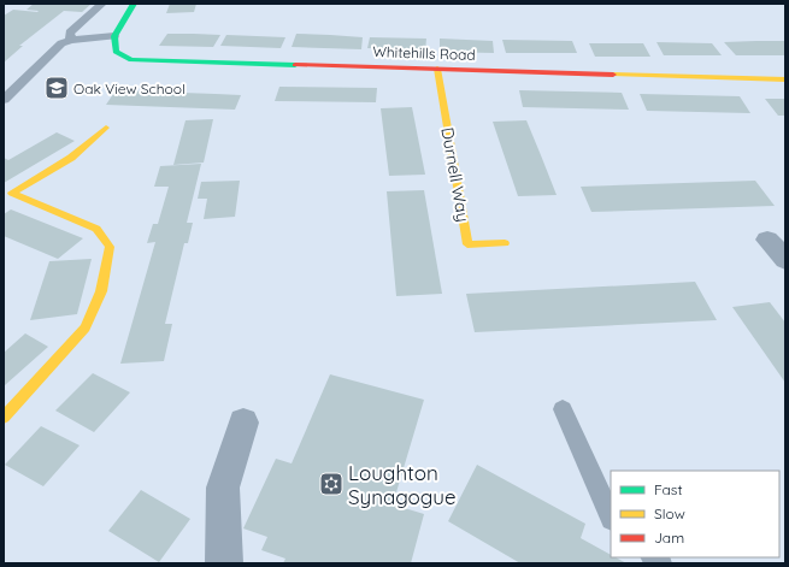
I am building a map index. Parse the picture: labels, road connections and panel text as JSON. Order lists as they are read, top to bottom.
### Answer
{
  "streets": {
    "street": ["Whitehills Road", "Durnell Way"]
  },
  "crossings": [
    ["Whitehills Road", "Durnell Way"]
  ],
  "places": {
    "school or university": ["Oak View School"],
    "synagogue": ["Loughton Synagogue"]
  },
  "legend": ["Fast", "Slow", "Jam"]
}
